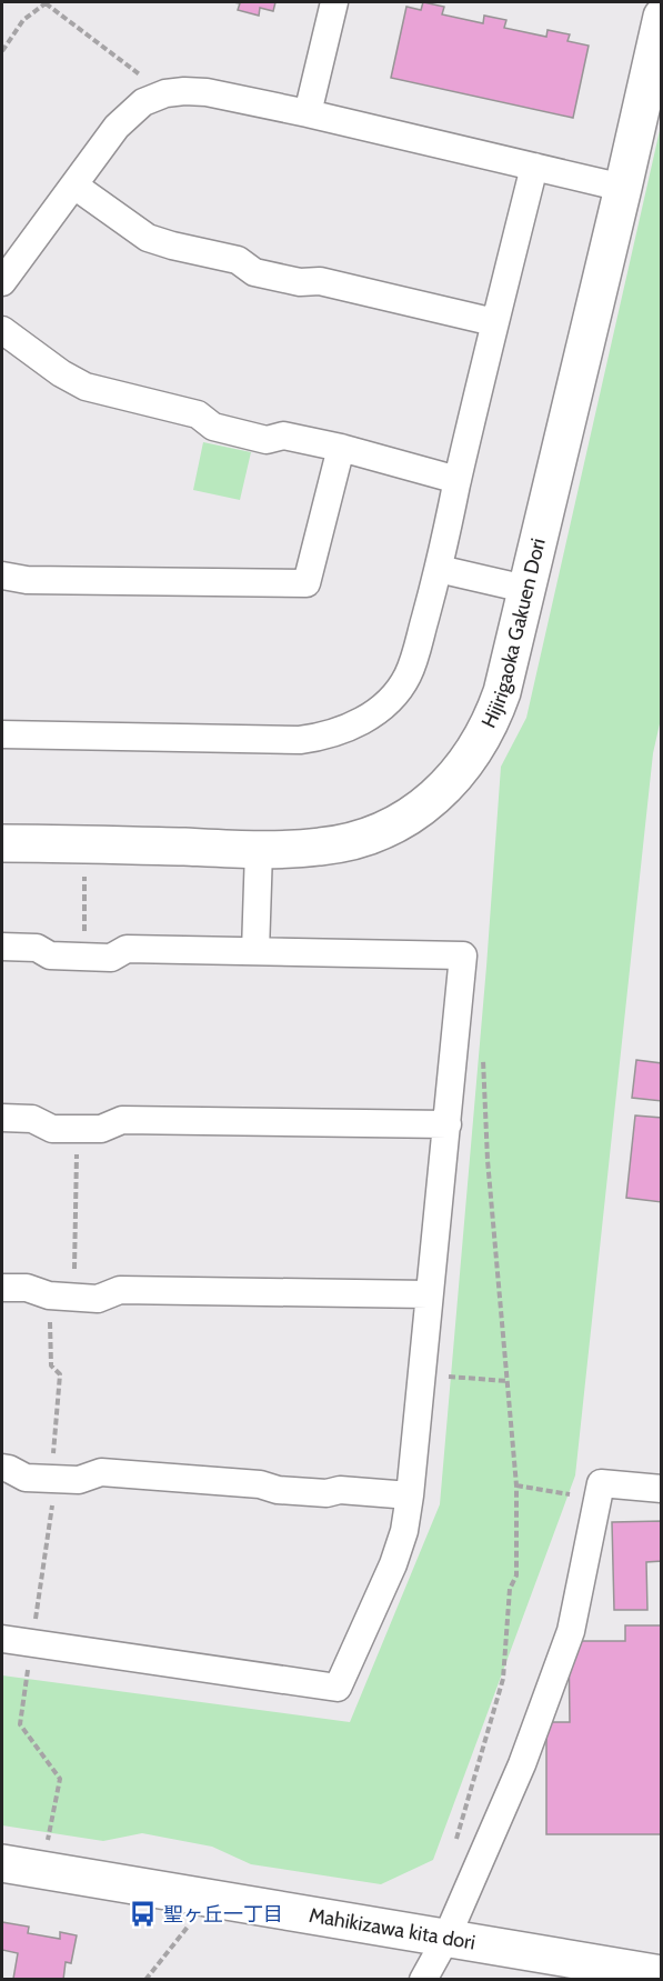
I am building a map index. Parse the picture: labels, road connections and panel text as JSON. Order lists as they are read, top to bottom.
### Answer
{
  "streets": {
    "street": ["Hijirigaoka Gakuen Dori", "Mahikizawa kita dori"]
  },
  "places": {
    "bus stop": ["聖ヶ丘一丁目"]
  }
}
